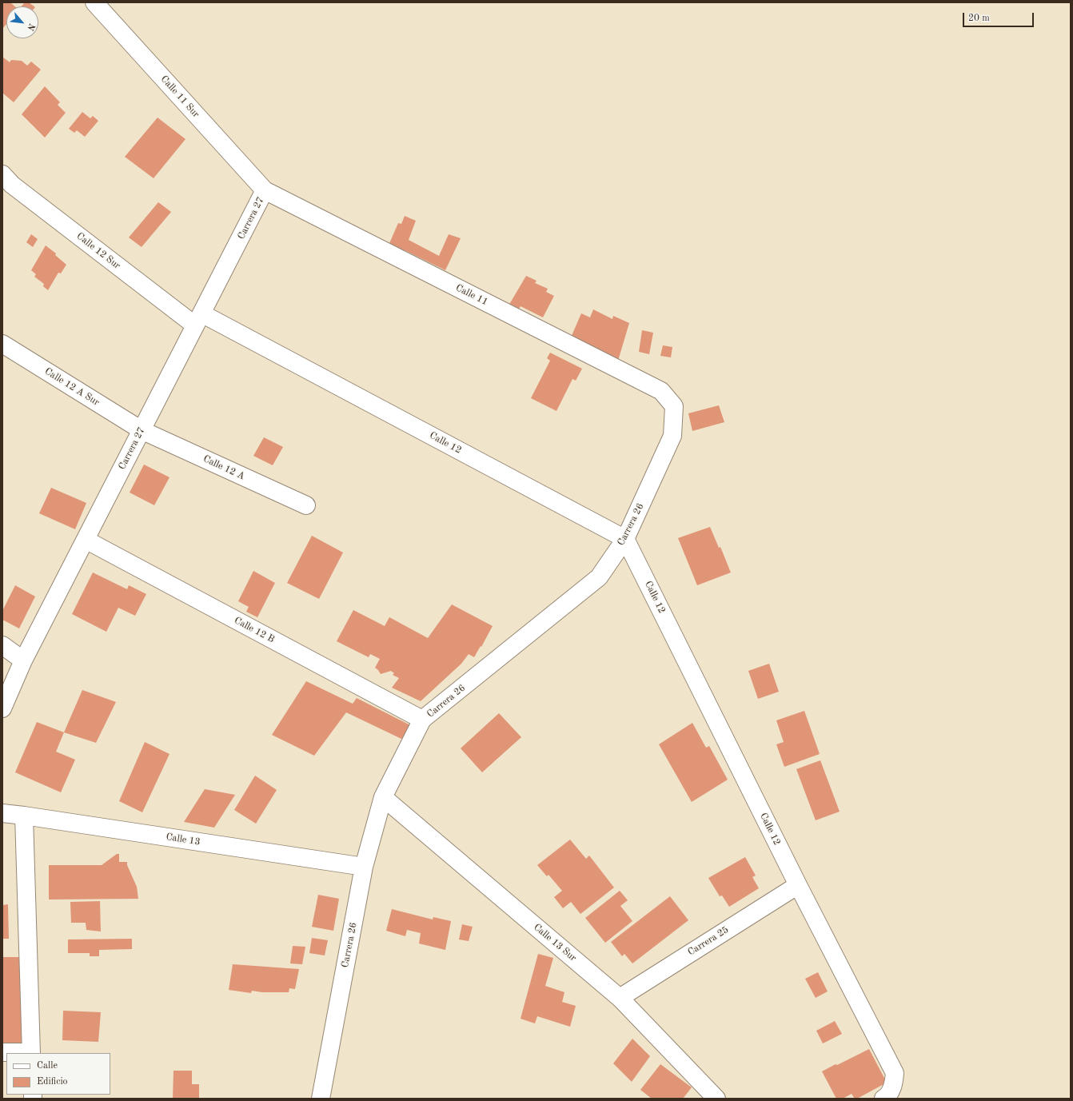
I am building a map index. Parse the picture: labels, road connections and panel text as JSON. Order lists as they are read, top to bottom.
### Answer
{
  "streets": {
    "street": [
      "Calle 11 Sur",
      "Carrera 27",
      "Calle 12 Sur",
      "Calle 11",
      "Calle 12 A Sur",
      "Calle 12",
      "Calle 12 A",
      "Carrera 26",
      "Calle 12 B",
      "Calle 13",
      "Carrera 25",
      "Calle 13 Sur"
    ]
  },
  "crossings": [
    ["Calle 11 Sur", "Carrera 27"],
    ["Calle 11 Sur", "Calle 11"],
    ["Carrera 27", "Calle 12 Sur"],
    ["Carrera 27", "Calle 11"],
    ["Carrera 27", "Calle 12 A Sur"],
    ["Carrera 27", "Calle 12"],
    ["Carrera 27", "Calle 12 A"],
    ["Carrera 27", "Calle 12 B"],
    ["Calle 12 Sur", "Calle 12"],
    ["Calle 11", "Carrera 26"],
    ["Calle 12 A Sur", "Calle 12 A"],
    ["Calle 12", "Carrera 26"],
    ["Calle 12", "Carrera 25"],
    ["Carrera 26", "Calle 12 B"],
    ["Carrera 26", "Calle 13"],
    ["Carrera 26", "Calle 13 Sur"],
    ["Carrera 25", "Calle 13 Sur"]
  ],
  "legend": ["Calle", "Edificio"],
  "scale_bar": "20 m",
  "north": "bottom right"
}
